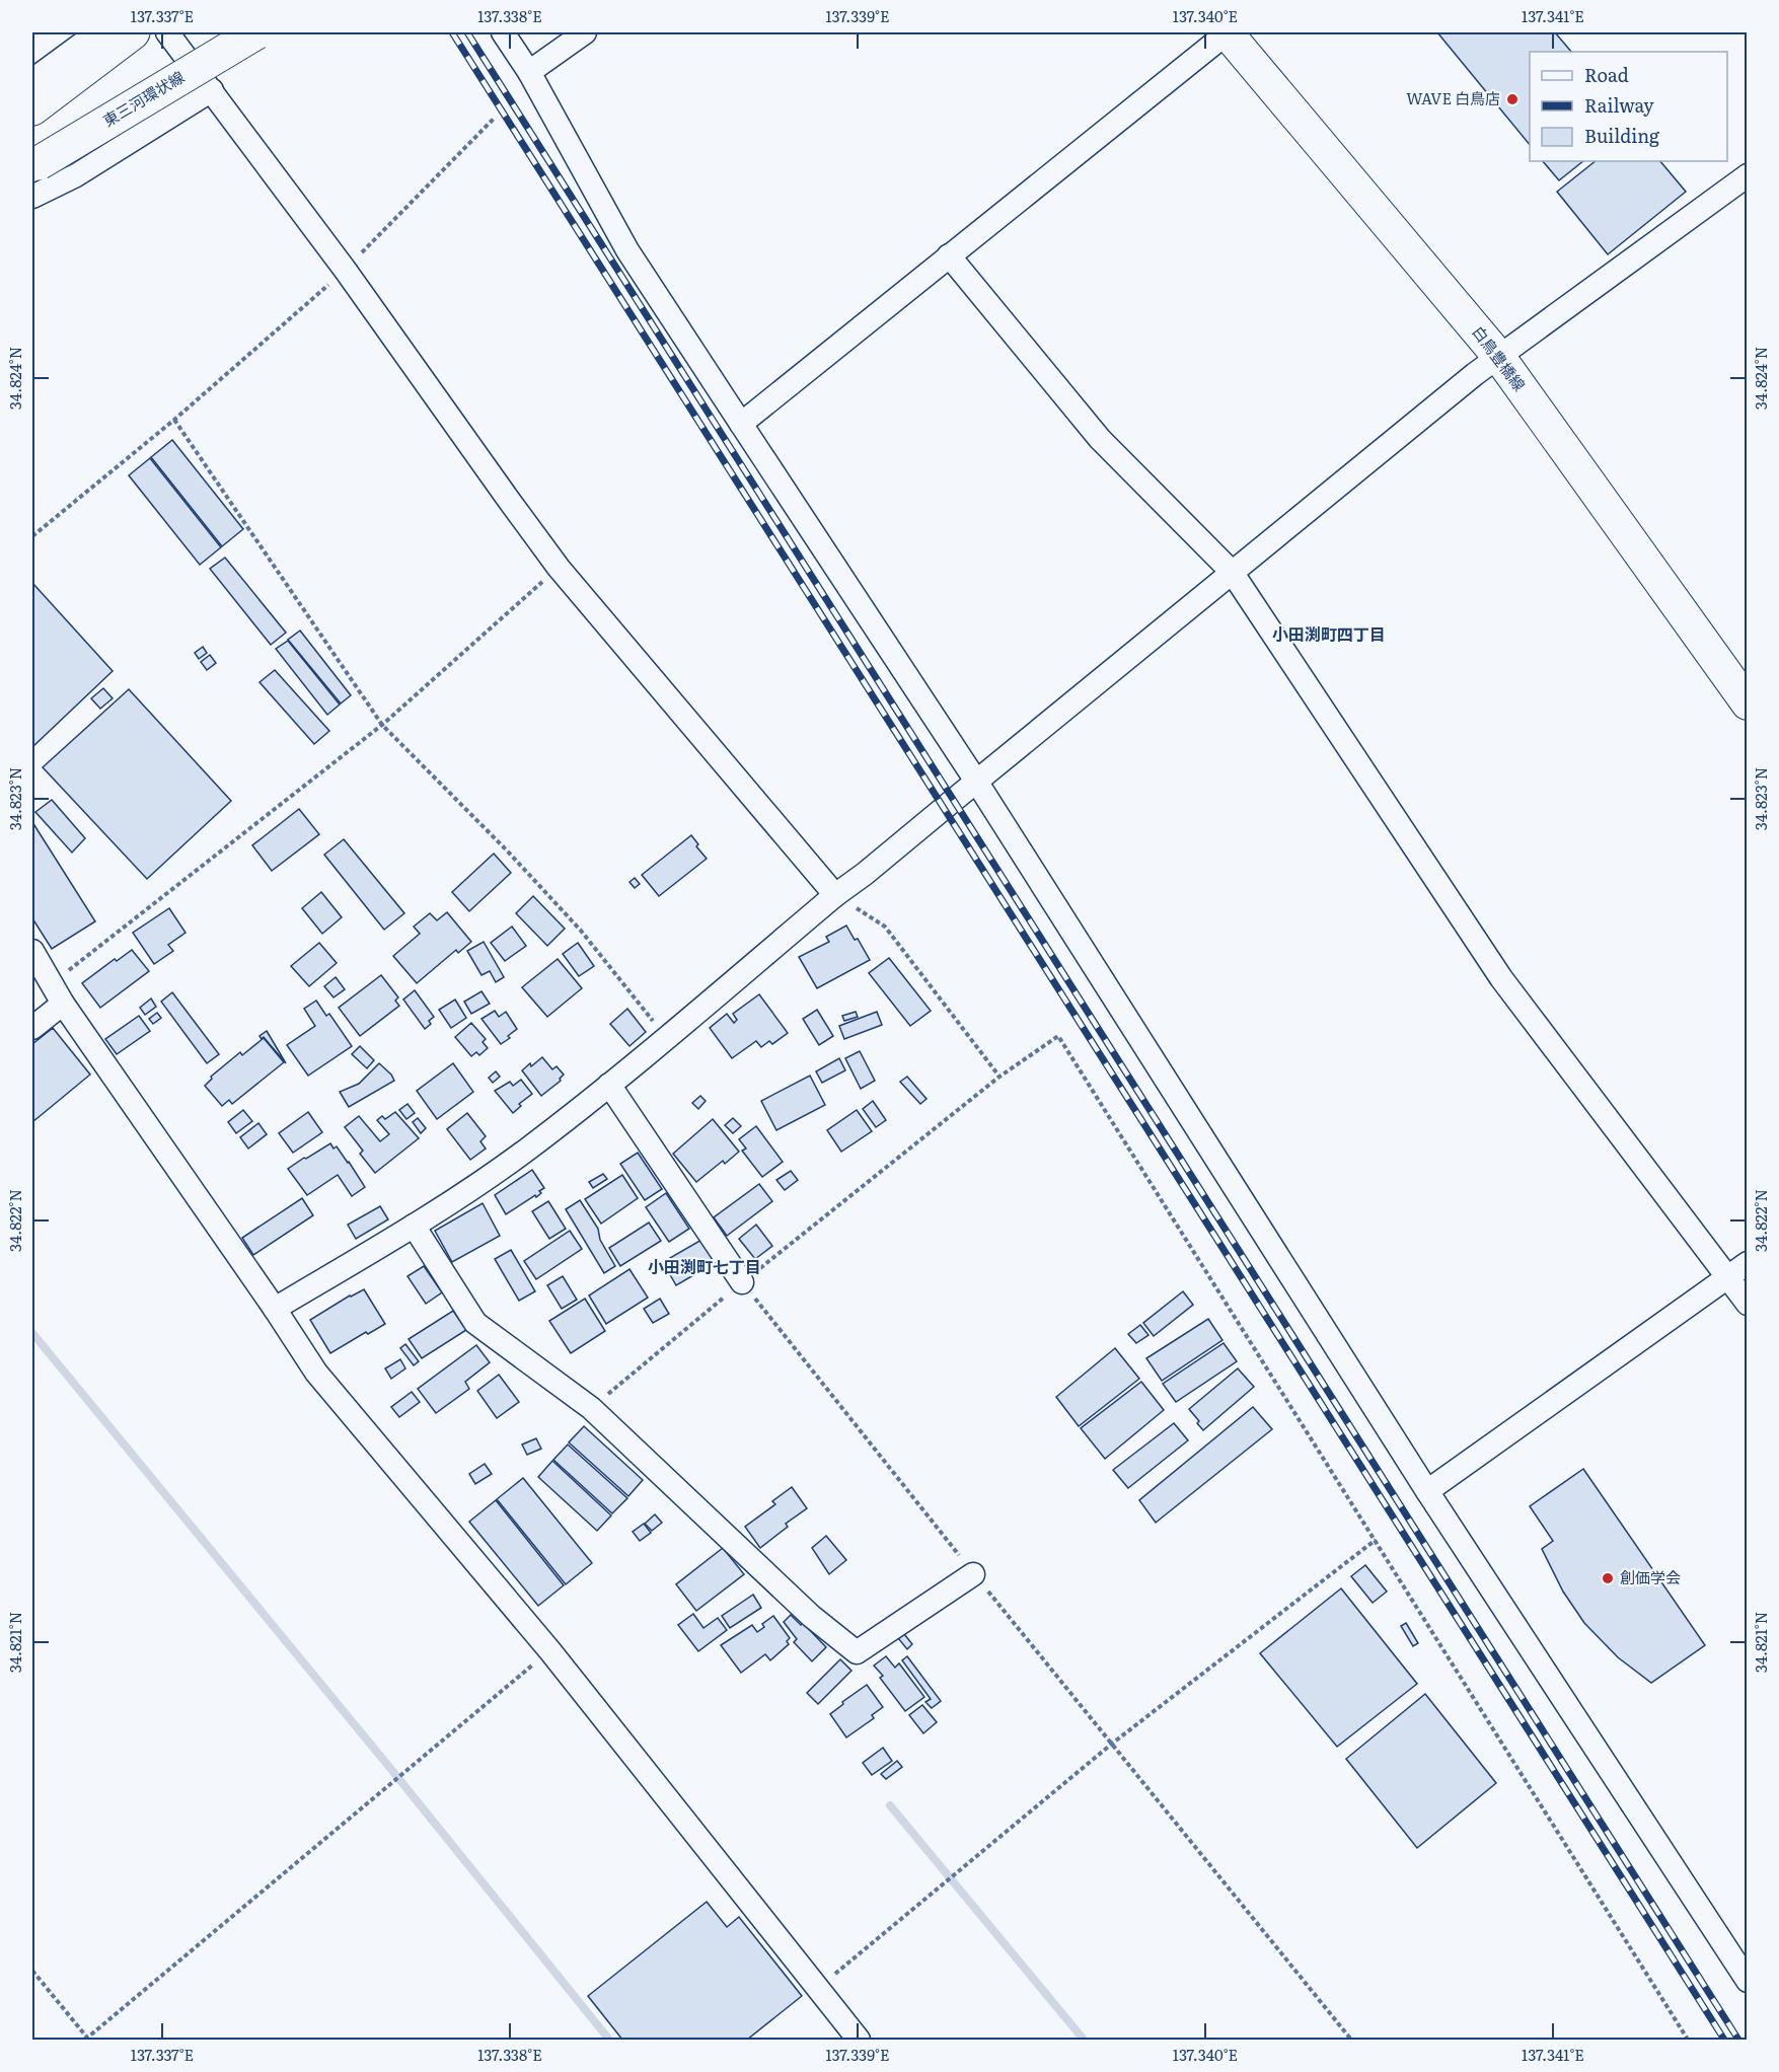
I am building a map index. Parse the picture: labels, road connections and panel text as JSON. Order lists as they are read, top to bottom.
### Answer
{
  "streets": {
    "main road": ["東三河環状線", "白鳥豊橋線"]
  },
  "districts": ["小田渕町四丁目", "小田渕町七丁目"],
  "places": ["WAVE 白鳥店", "創価学会"],
  "legend": ["Road", "Railway", "Building"],
  "coordinates": [
    "137.337°E",
    "137.338°E",
    "137.339°E",
    "137.340°E",
    "137.341°E",
    "34.824°N",
    "34.823°N",
    "34.822°N",
    "34.821°N"
  ]
}
